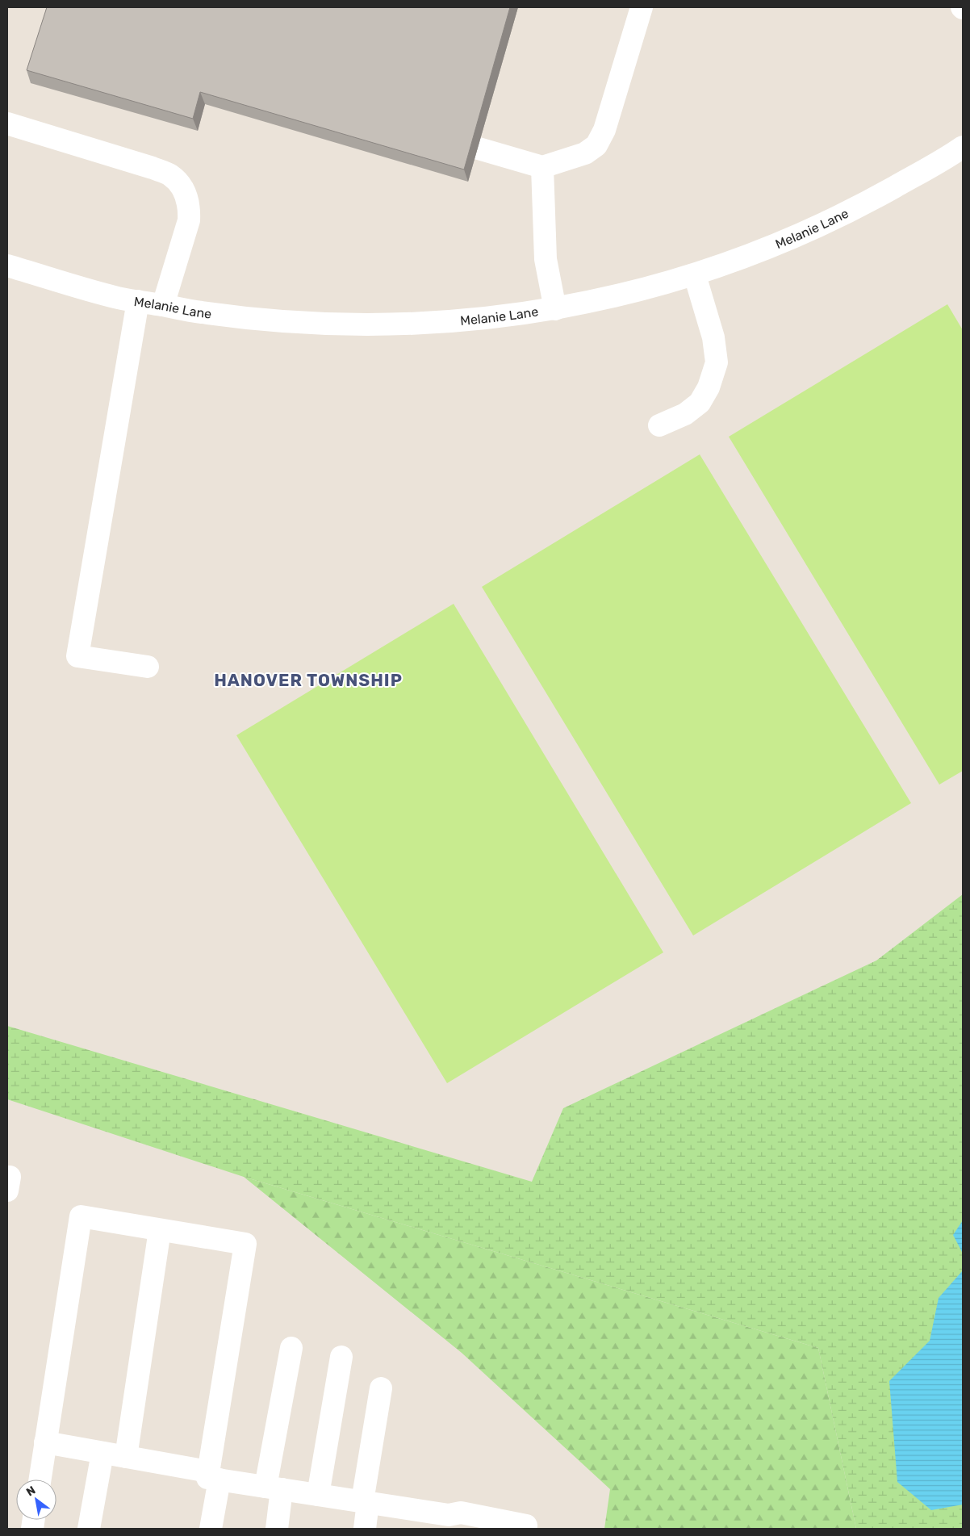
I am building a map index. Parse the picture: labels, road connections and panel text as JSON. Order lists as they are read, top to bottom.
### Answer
{
  "streets": {
    "street": ["Melanie Lane"]
  },
  "districts": ["HANOVER TOWNSHIP"],
  "north": "top left"
}
